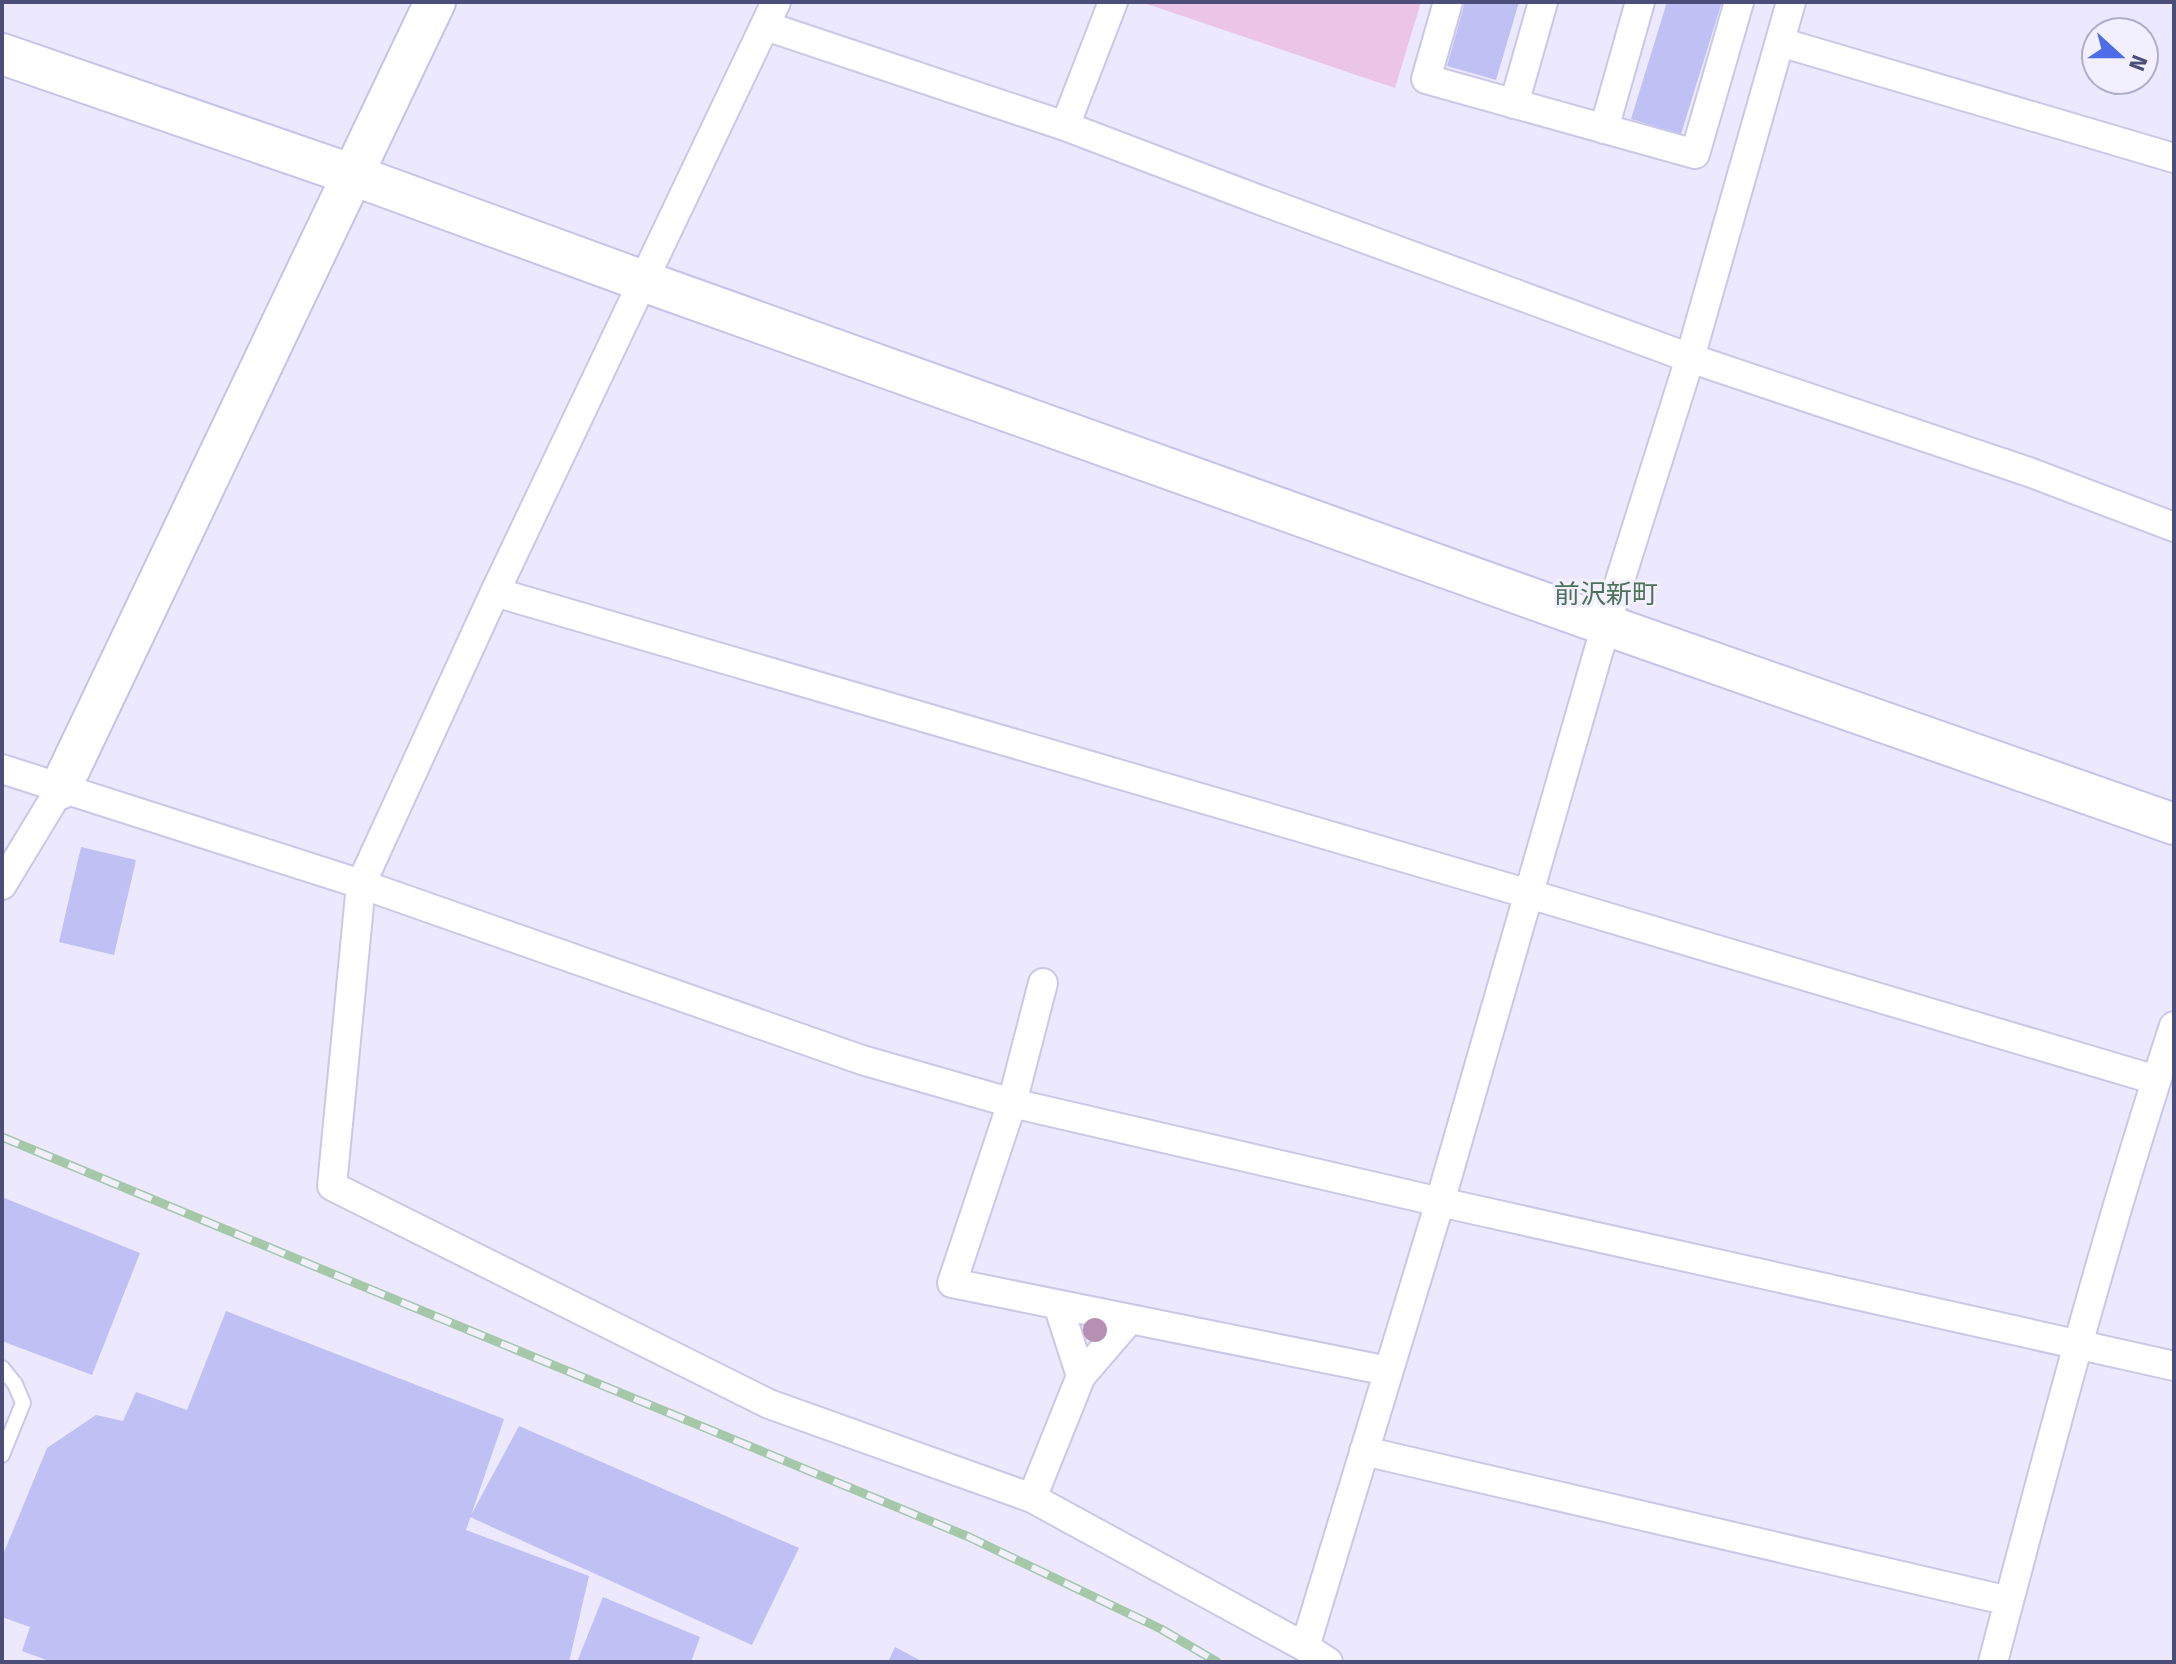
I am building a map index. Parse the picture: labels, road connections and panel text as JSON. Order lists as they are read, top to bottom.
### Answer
{
  "districts": ["前沢新町"],
  "north": "right"
}
